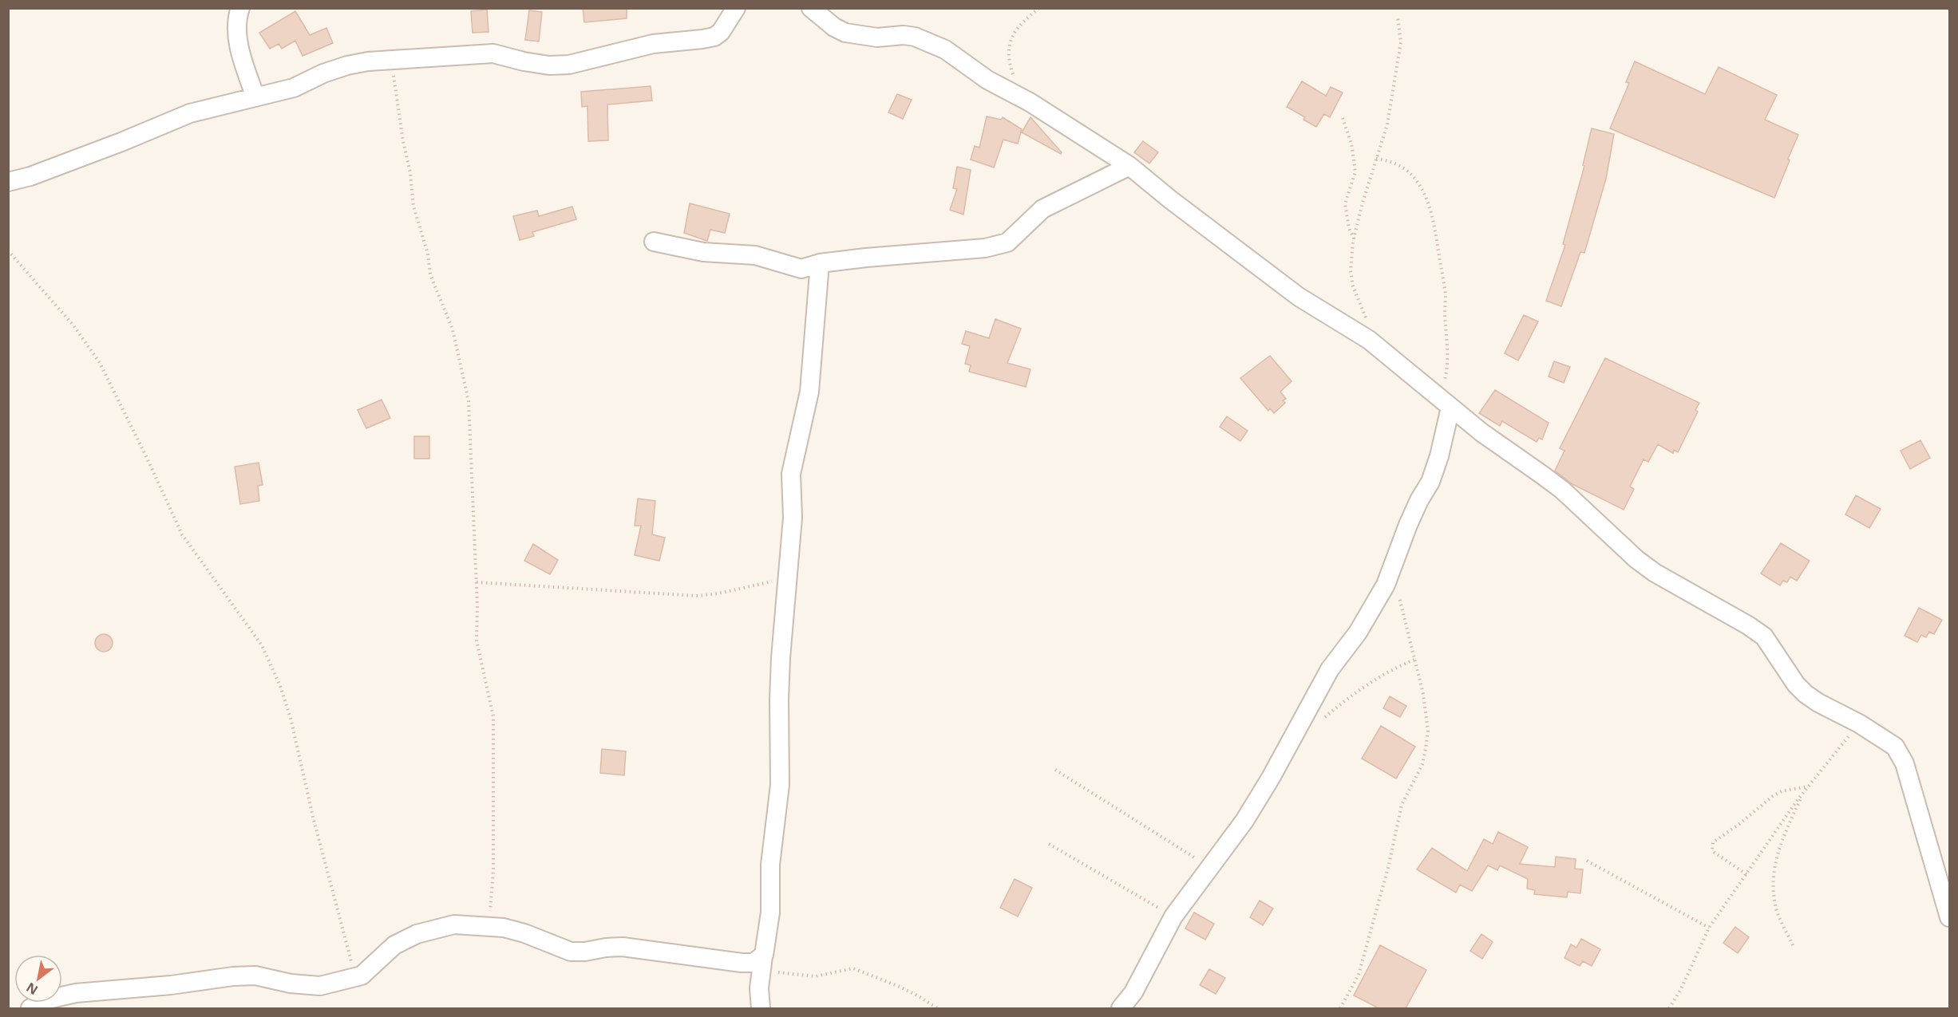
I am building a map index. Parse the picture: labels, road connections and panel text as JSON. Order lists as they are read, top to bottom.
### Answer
{
  "north": "bottom left"
}
